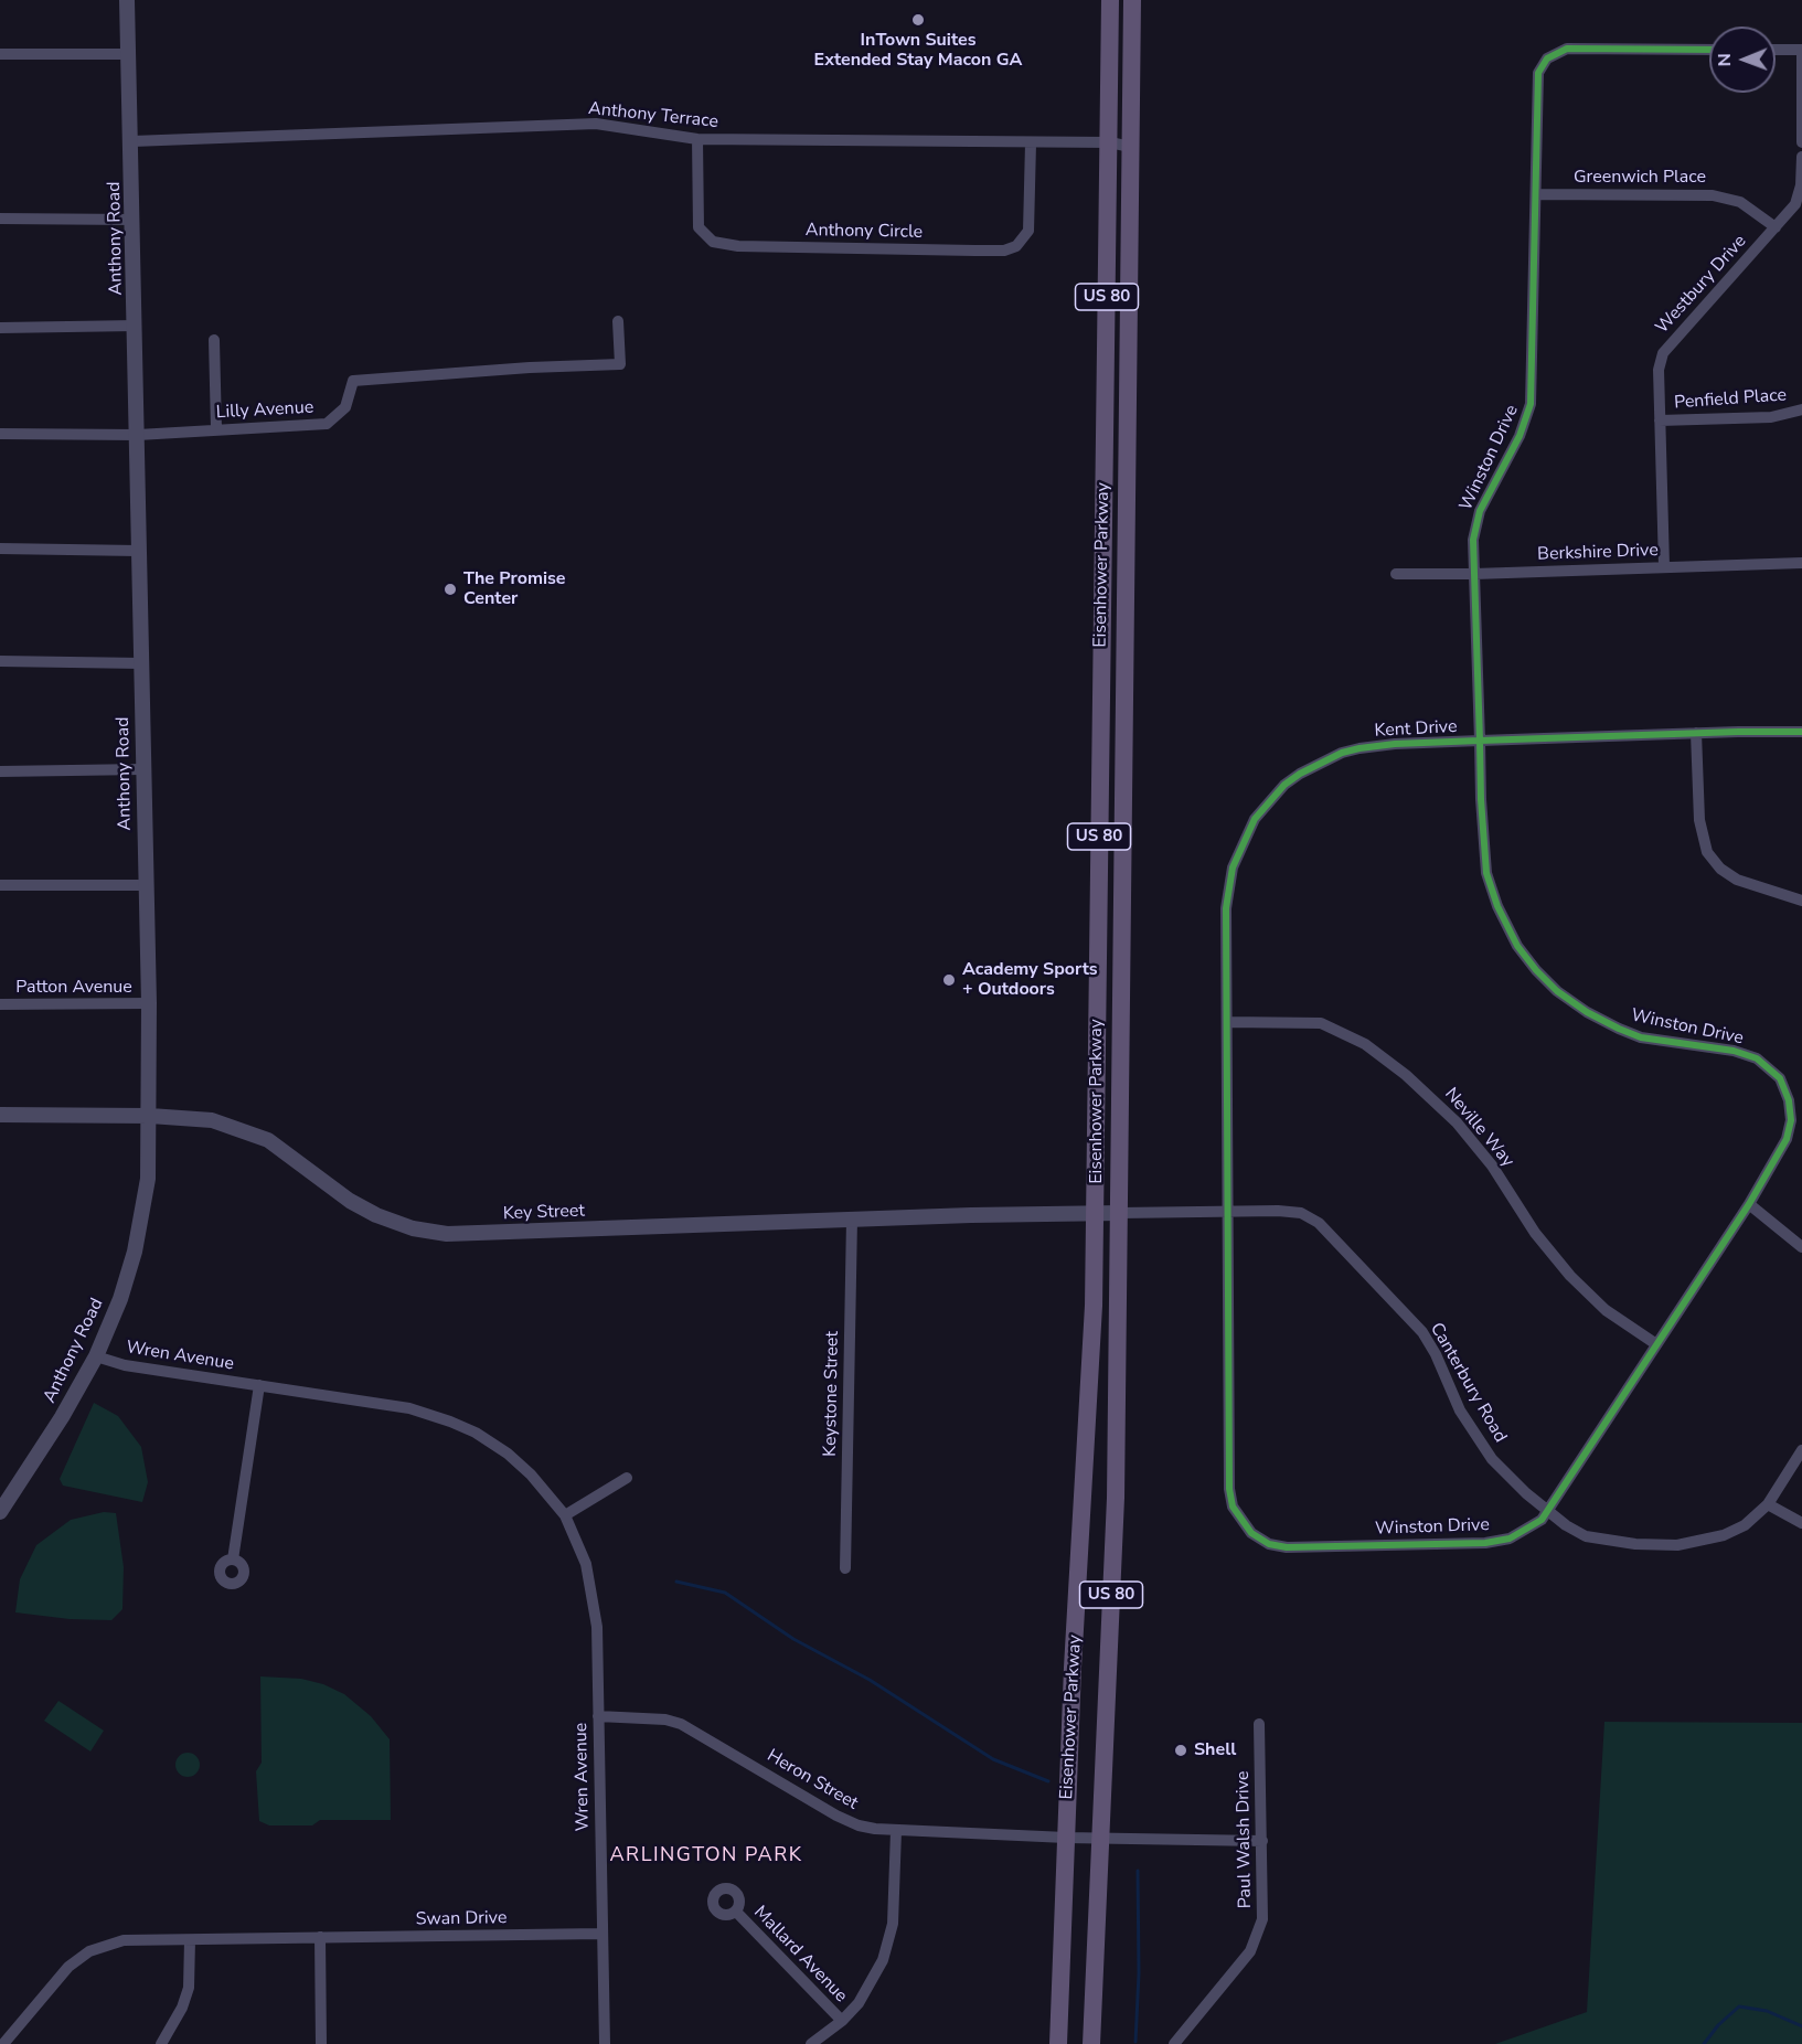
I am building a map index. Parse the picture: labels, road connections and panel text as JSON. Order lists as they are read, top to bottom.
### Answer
{
  "streets": {
    "main road": ["US 80", "Eisenhower Parkway"],
    "street": [
      "Anthony Terrace",
      "Greenwich Place",
      "Anthony Circle",
      "Anthony Road",
      "Westbury Drive",
      "Penfield Place",
      "Lilly Avenue",
      "Winston Drive",
      "Berkshire Drive",
      "Kent Drive",
      "Patton Avenue",
      "Neville Way",
      "Key Street",
      "Wren Avenue",
      "Canterbury Road",
      "Keystone Street",
      "Heron Street",
      "Paul Walsh Drive",
      "Swan Drive",
      "Mallard Avenue"
    ]
  },
  "crossings": [
    ["Anthony Terrace", "Anthony Circle"],
    ["Anthony Terrace", "Anthony Road"],
    ["Anthony Terrace", "Eisenhower Parkway"],
    ["Greenwich Place", "Westbury Drive"],
    ["Greenwich Place", "Winston Drive"],
    ["Anthony Road", "Lilly Avenue"],
    ["Anthony Road", "Patton Avenue"],
    ["Anthony Road", "Key Street"],
    ["Anthony Road", "Wren Avenue"],
    ["Westbury Drive", "Penfield Place"],
    ["Westbury Drive", "Berkshire Drive"],
    ["Winston Drive", "Berkshire Drive"],
    ["Winston Drive", "Kent Drive"],
    ["Winston Drive", "Neville Way"],
    ["Winston Drive", "Canterbury Road"],
    ["Eisenhower Parkway", "Key Street"],
    ["Eisenhower Parkway", "Canterbury Road"],
    ["Eisenhower Parkway", "Heron Street"],
    ["Kent Drive", "Neville Way"],
    ["Kent Drive", "Canterbury Road"],
    ["Key Street", "Canterbury Road"],
    ["Key Street", "Keystone Street"],
    ["Wren Avenue", "Heron Street"],
    ["Wren Avenue", "Swan Drive"],
    ["Heron Street", "Paul Walsh Drive"],
    ["Heron Street", "Mallard Avenue"]
  ],
  "districts": ["ARLINGTON PARK"],
  "places": [
    "InTown Suites Extended Stay Macon GA",
    "The Promise Center",
    "Academy Sports + Outdoors",
    "Shell"
  ],
  "north": "left"
}
